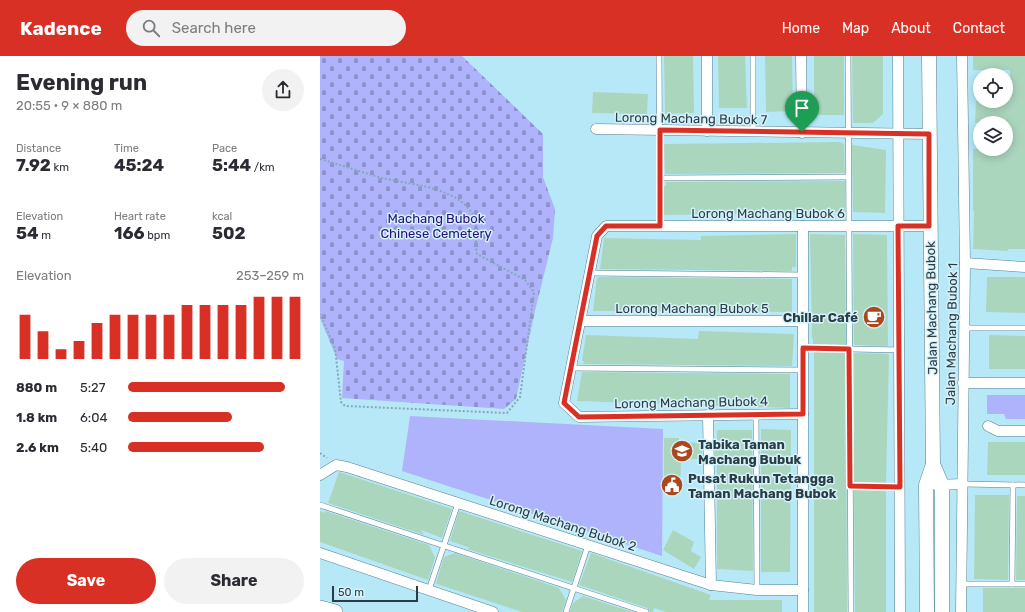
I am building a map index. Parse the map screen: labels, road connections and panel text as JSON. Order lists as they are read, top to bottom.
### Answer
{
  "streets": {
    "main road": ["Jalan Machang Bubok"],
    "street": [
      "Lorong Machang Bubok 7",
      "Lorong Machang Bubok 6",
      "Lorong Machang Bubok 5",
      "Jalan Machang Bubok 1",
      "Lorong Machang Bubok 4",
      "Lorong Machang Bubok 2"
    ]
  },
  "crossings": [
    ["Lorong Machang Bubok 7", "Jalan Machang Bubok"],
    ["Lorong Machang Bubok 6", "Jalan Machang Bubok"]
  ],
  "parks": ["Machang Bubok Chinese Cemetery"],
  "places": {
    "cafe": ["Chillar Café"],
    "school or university": ["Tabika Taman Machang Bubuk"],
    "public building": ["Pusat Rukun Tetangga Taman Machang Bubok"]
  },
  "scale_bar": "50 m",
  "page": {
    "header": "Kadence",
    "search": "Search here",
    "nav": [
      "Home",
      "Map",
      "About",
      "Contact"
    ],
    "heading": ["Evening run", "20:55 · 9 × 880 m"],
    "stats": [
      ["Distance", "7.92 km"],
      ["Time", "45:24"],
      ["Pace", "5:44 /km"],
      ["Elevation", "54 m"],
      ["Heart rate", "166 bpm"],
      ["kcal", "502"]
    ],
    "chart": ["Elevation", "253–259 m"],
    "list": [
      {
        "name": "880 m",
        "note": "5:27"
      },
      {
        "name": "1.8 km",
        "note": "6:04"
      },
      {
        "name": "2.6 km",
        "note": "5:40"
      }
    ],
    "buttons": ["Save", "Share"],
    "scale": "50 m"
  }
}
